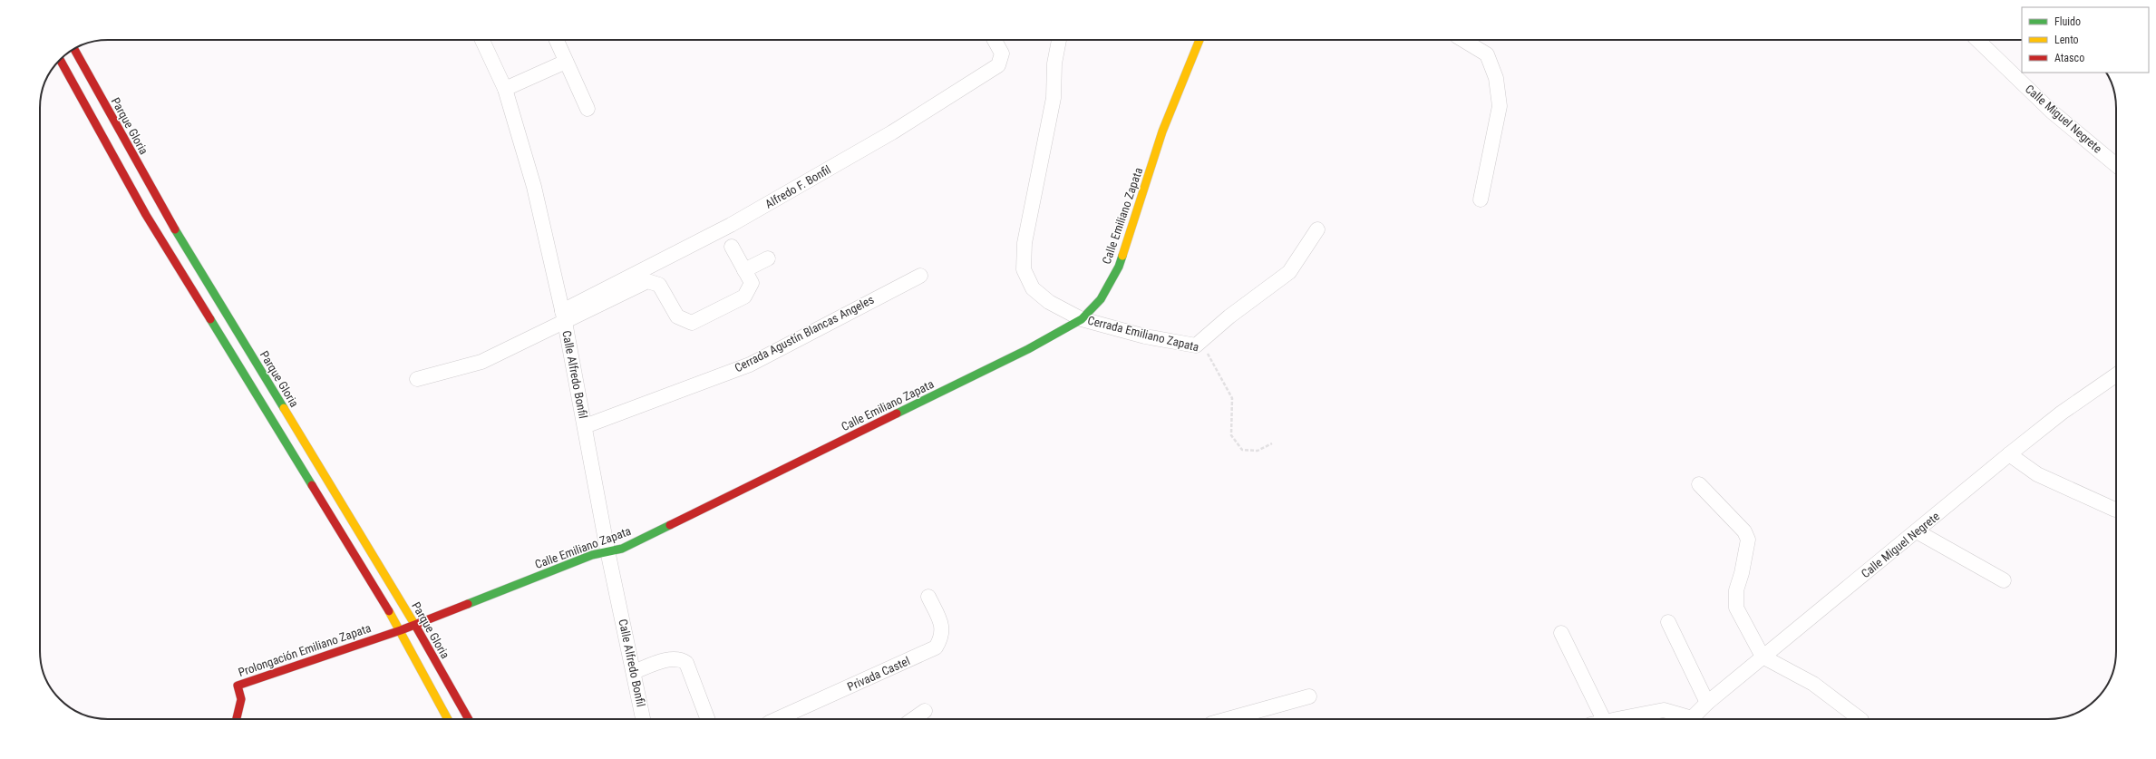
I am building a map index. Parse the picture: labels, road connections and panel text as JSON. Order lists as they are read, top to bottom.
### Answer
{
  "streets": {
    "main road": ["Parque Gloria", "Calle Emiliano Zapata", "Prolongación Emiliano Zapata"],
    "street": [
      "Calle Miguel Negrete",
      "Alfredo F. Bonfil",
      "Cerrada Agustín Blancas Angeles",
      "Cerrada Emiliano Zapata",
      "Calle Alfredo Bonfil",
      "Privada Castel"
    ]
  },
  "crossings": [
    ["Parque Gloria", "Calle Emiliano Zapata"],
    ["Parque Gloria", "Prolongación Emiliano Zapata"],
    ["Alfredo F. Bonfil", "Calle Alfredo Bonfil"],
    ["Calle Emiliano Zapata", "Cerrada Emiliano Zapata"],
    ["Calle Emiliano Zapata", "Calle Alfredo Bonfil"],
    ["Calle Emiliano Zapata", "Prolongación Emiliano Zapata"],
    ["Cerrada Agustín Blancas Angeles", "Calle Alfredo Bonfil"]
  ],
  "legend": ["Fluido", "Lento", "Atasco"]
}
